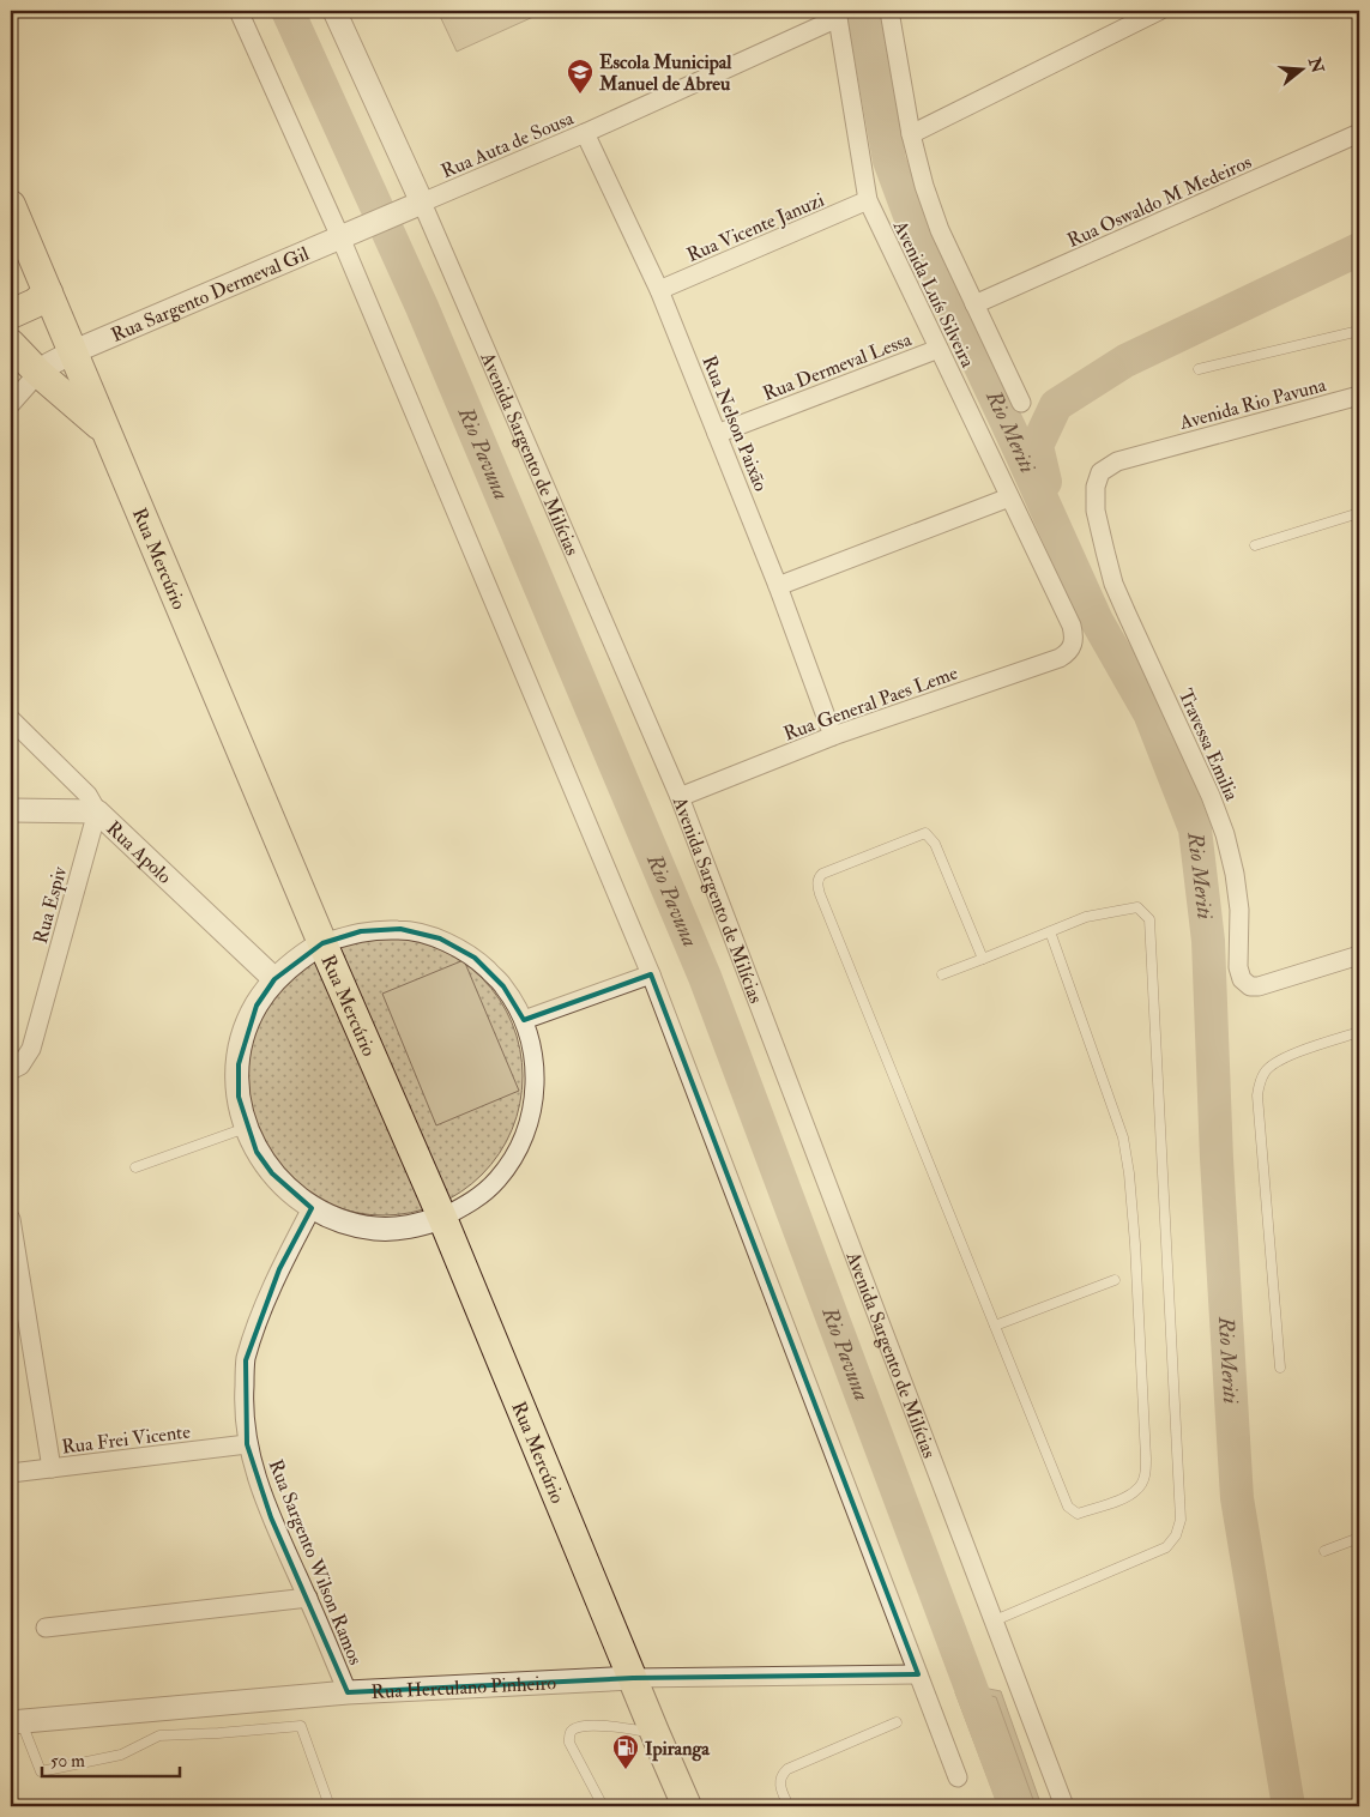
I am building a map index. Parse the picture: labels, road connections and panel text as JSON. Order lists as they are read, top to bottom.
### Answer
{
  "streets": {
    "main road": ["Rua Mercúrio"],
    "street": [
      "Rua Auta de Sousa",
      "Rua Oswaldo M Medeiros",
      "Rua Vicente Januzi",
      "Rua Sargento Dermeval Gil",
      "Avenida Luís Silveira",
      "Rua Dermeval Lessa",
      "Avenida Rio Pavuna",
      "Rua Nelson Paixão",
      "Avenida Sargento de Milícias",
      "Rua General Paes Leme",
      "Travessa Emilia",
      "Rua Apolo",
      "Rua Espiv",
      "Rua Frei Vicente",
      "Rua Sargento Wilson Ramos",
      "Rua Herculano Pinheiro"
    ]
  },
  "crossings": [
    ["Rua Auta de Sousa", "Rua Sargento Dermeval Gil"],
    ["Rua Auta de Sousa", "Avenida Luís Silveira"],
    ["Rua Auta de Sousa", "Rua Nelson Paixão"],
    ["Rua Auta de Sousa", "Avenida Sargento de Milícias"],
    ["Rua Oswaldo M Medeiros", "Avenida Luís Silveira"],
    ["Rua Vicente Januzi", "Avenida Luís Silveira"],
    ["Rua Vicente Januzi", "Rua Nelson Paixão"],
    ["Rua Sargento Dermeval Gil", "Avenida Sargento de Milícias"],
    ["Rua Sargento Dermeval Gil", "Rua Mercúrio"],
    ["Avenida Luís Silveira", "Rua Dermeval Lessa"],
    ["Avenida Luís Silveira", "Rua General Paes Leme"],
    ["Rua Dermeval Lessa", "Rua Nelson Paixão"],
    ["Avenida Rio Pavuna", "Travessa Emilia"],
    ["Rua Nelson Paixão", "Rua General Paes Leme"],
    ["Avenida Sargento de Milícias", "Rua General Paes Leme"],
    ["Rua Mercúrio", "Rua Herculano Pinheiro"],
    ["Rua Apolo", "Rua Espiv"],
    ["Rua Frei Vicente", "Rua Sargento Wilson Ramos"],
    ["Rua Sargento Wilson Ramos", "Rua Herculano Pinheiro"]
  ],
  "water": ["Rio Meriti", "Rio Pavuna"],
  "places": {
    "school or university": ["Escola Municipal Manuel de Abreu"],
    "fuel station": ["Ipiranga"]
  },
  "scale_bar": "50 m",
  "north": "right"
}
